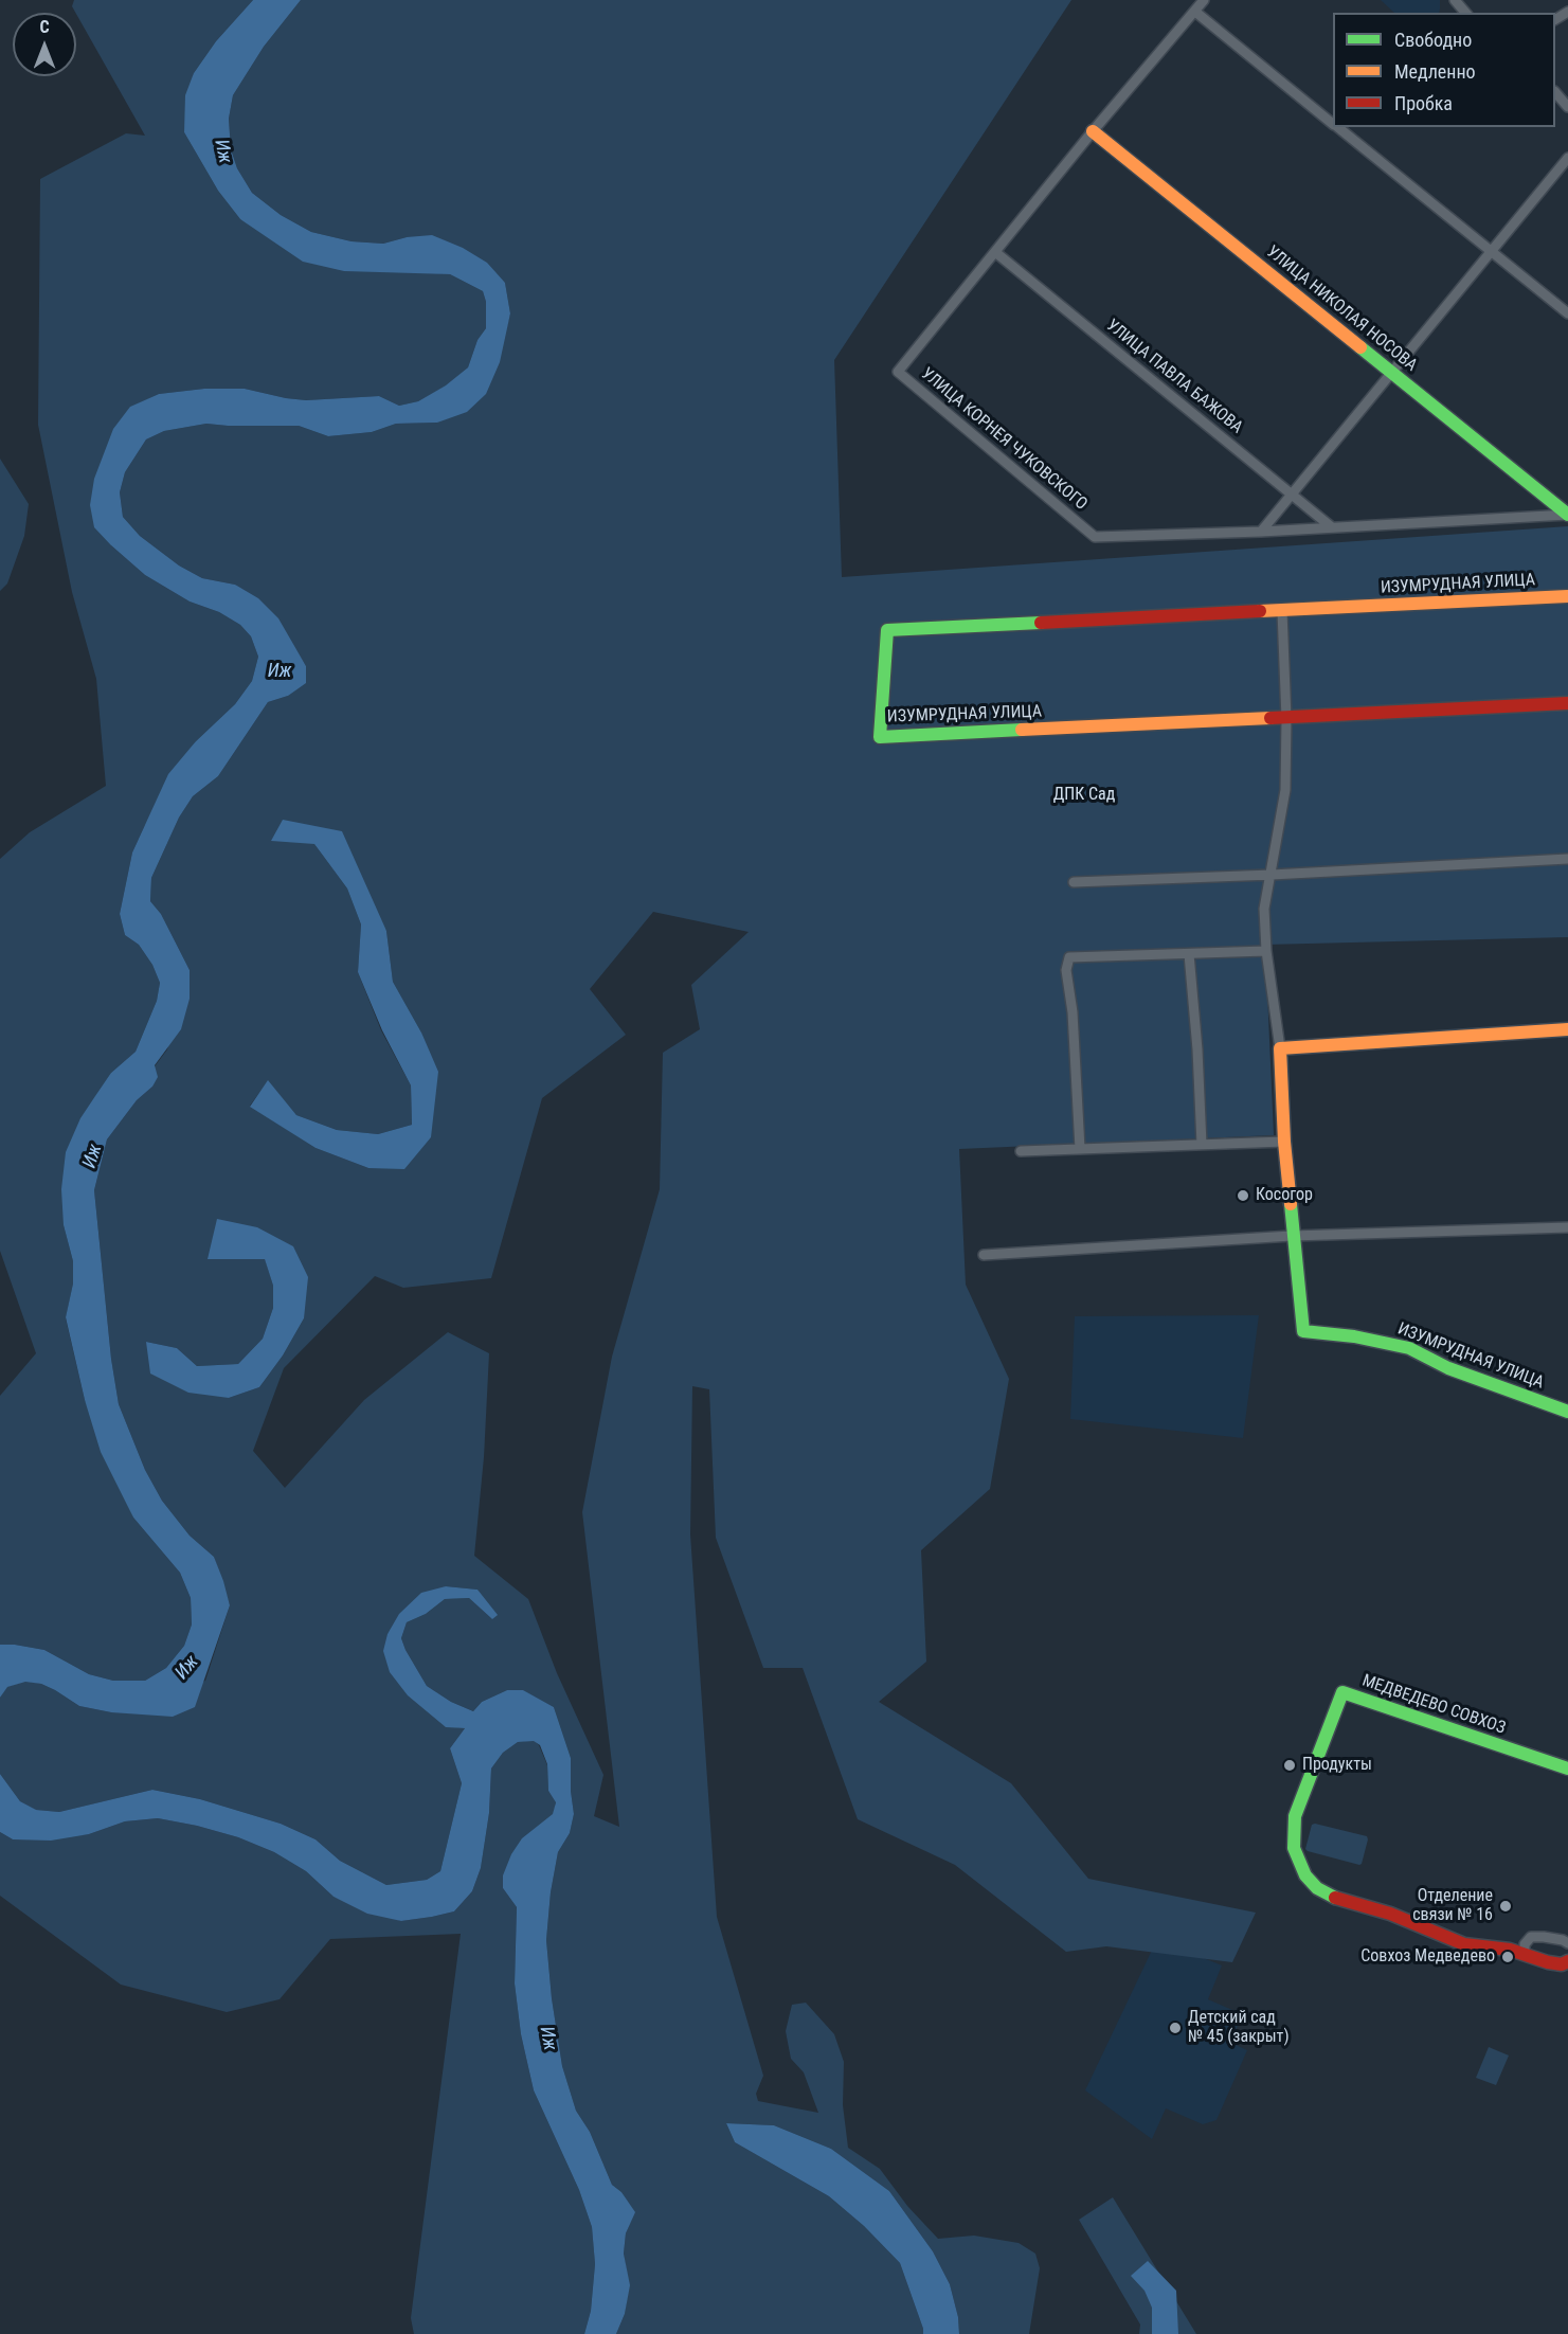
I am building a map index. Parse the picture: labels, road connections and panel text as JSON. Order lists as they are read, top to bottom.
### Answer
{
  "streets": {
    "street": [
      "УЛИЦА НИКОЛАЯ НОСОВА",
      "УЛИЦА ПАВЛА БАЖОВА",
      "УЛИЦА КОРНЕЯ ЧУКОВСКОГО",
      "ИЗУМРУДНАЯ УЛИЦА",
      "МЕДВЕДЕВО СОВХОЗ"
    ]
  },
  "crossings": [
    ["УЛИЦА НИКОЛАЯ НОСОВА", "УЛИЦА КОРНЕЯ ЧУКОВСКОГО"],
    ["УЛИЦА ПАВЛА БАЖОВА", "УЛИЦА КОРНЕЯ ЧУКОВСКОГО"]
  ],
  "water": ["Иж"],
  "parks": ["ДПК Сад"],
  "places": [
    "Косогор",
    "Продукты",
    "Отделение связи № 16",
    "Совхоз Медведево",
    "Детский сад № 45 (закрыт)"
  ],
  "legend": ["Свободно", "Медленно", "Пробка"],
  "north": "top"
}
